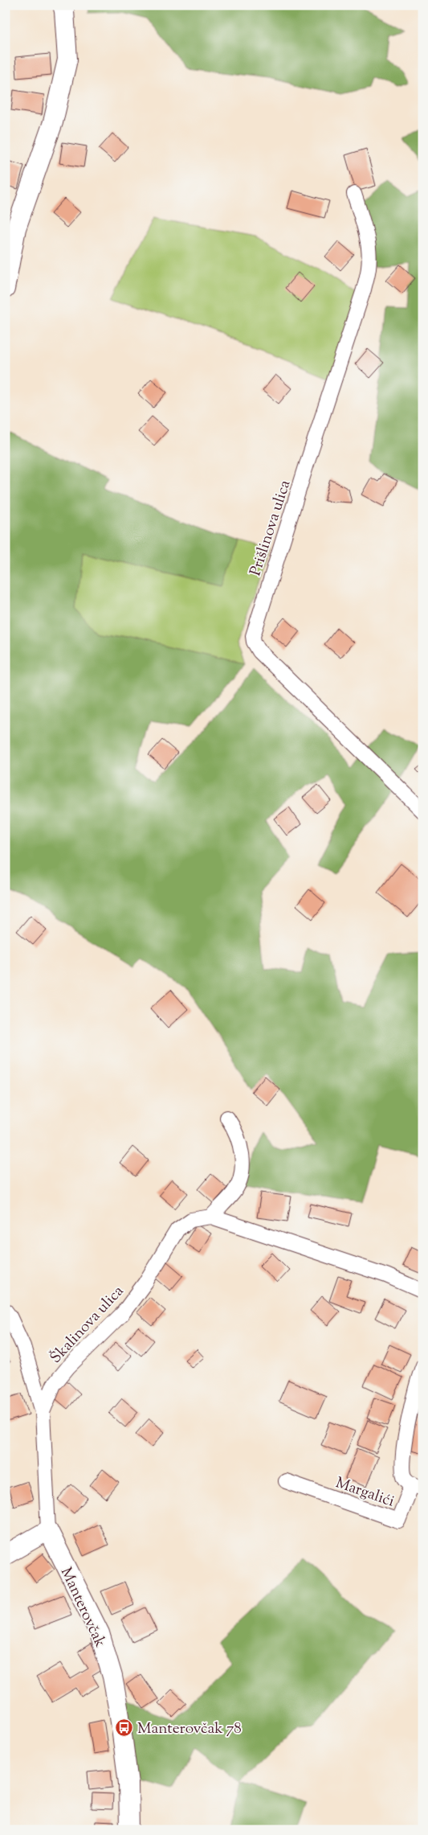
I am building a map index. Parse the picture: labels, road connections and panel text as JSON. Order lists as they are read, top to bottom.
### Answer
{
  "streets": {
    "street": [
      "Prišlinova ulica",
      "Škalinova ulica",
      "Margalići",
      "Manterovčak"
    ]
  },
  "places": {
    "bus stop": ["Manterovčak 78"]
  }
}
